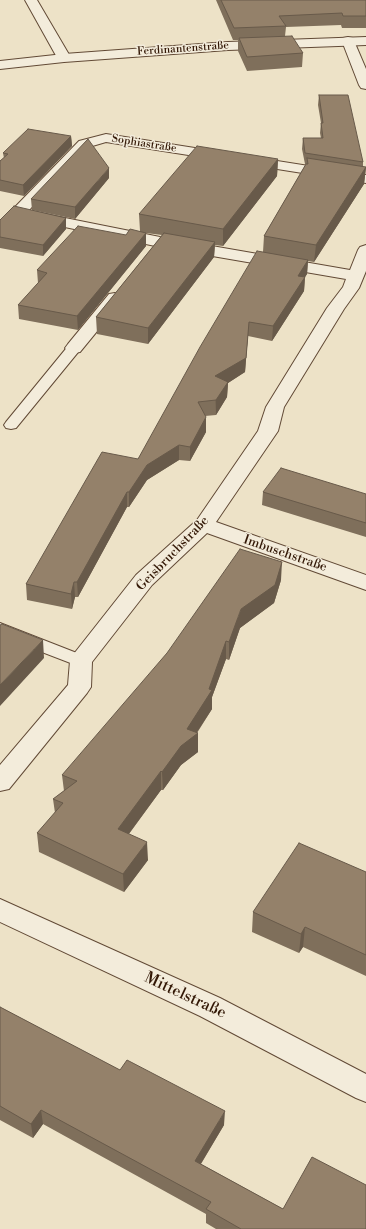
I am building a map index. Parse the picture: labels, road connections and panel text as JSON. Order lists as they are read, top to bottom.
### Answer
{
  "streets": {
    "street": [
      "Ferdinantenstraße",
      "Sophiastraße",
      "Geisbruchstraße",
      "Imbuschstraße",
      "Mittelstraße"
    ]
  },
  "crossings": [
    ["Sophiastraße", "Geisbruchstraße"],
    ["Geisbruchstraße", "Imbuschstraße"]
  ]
}
